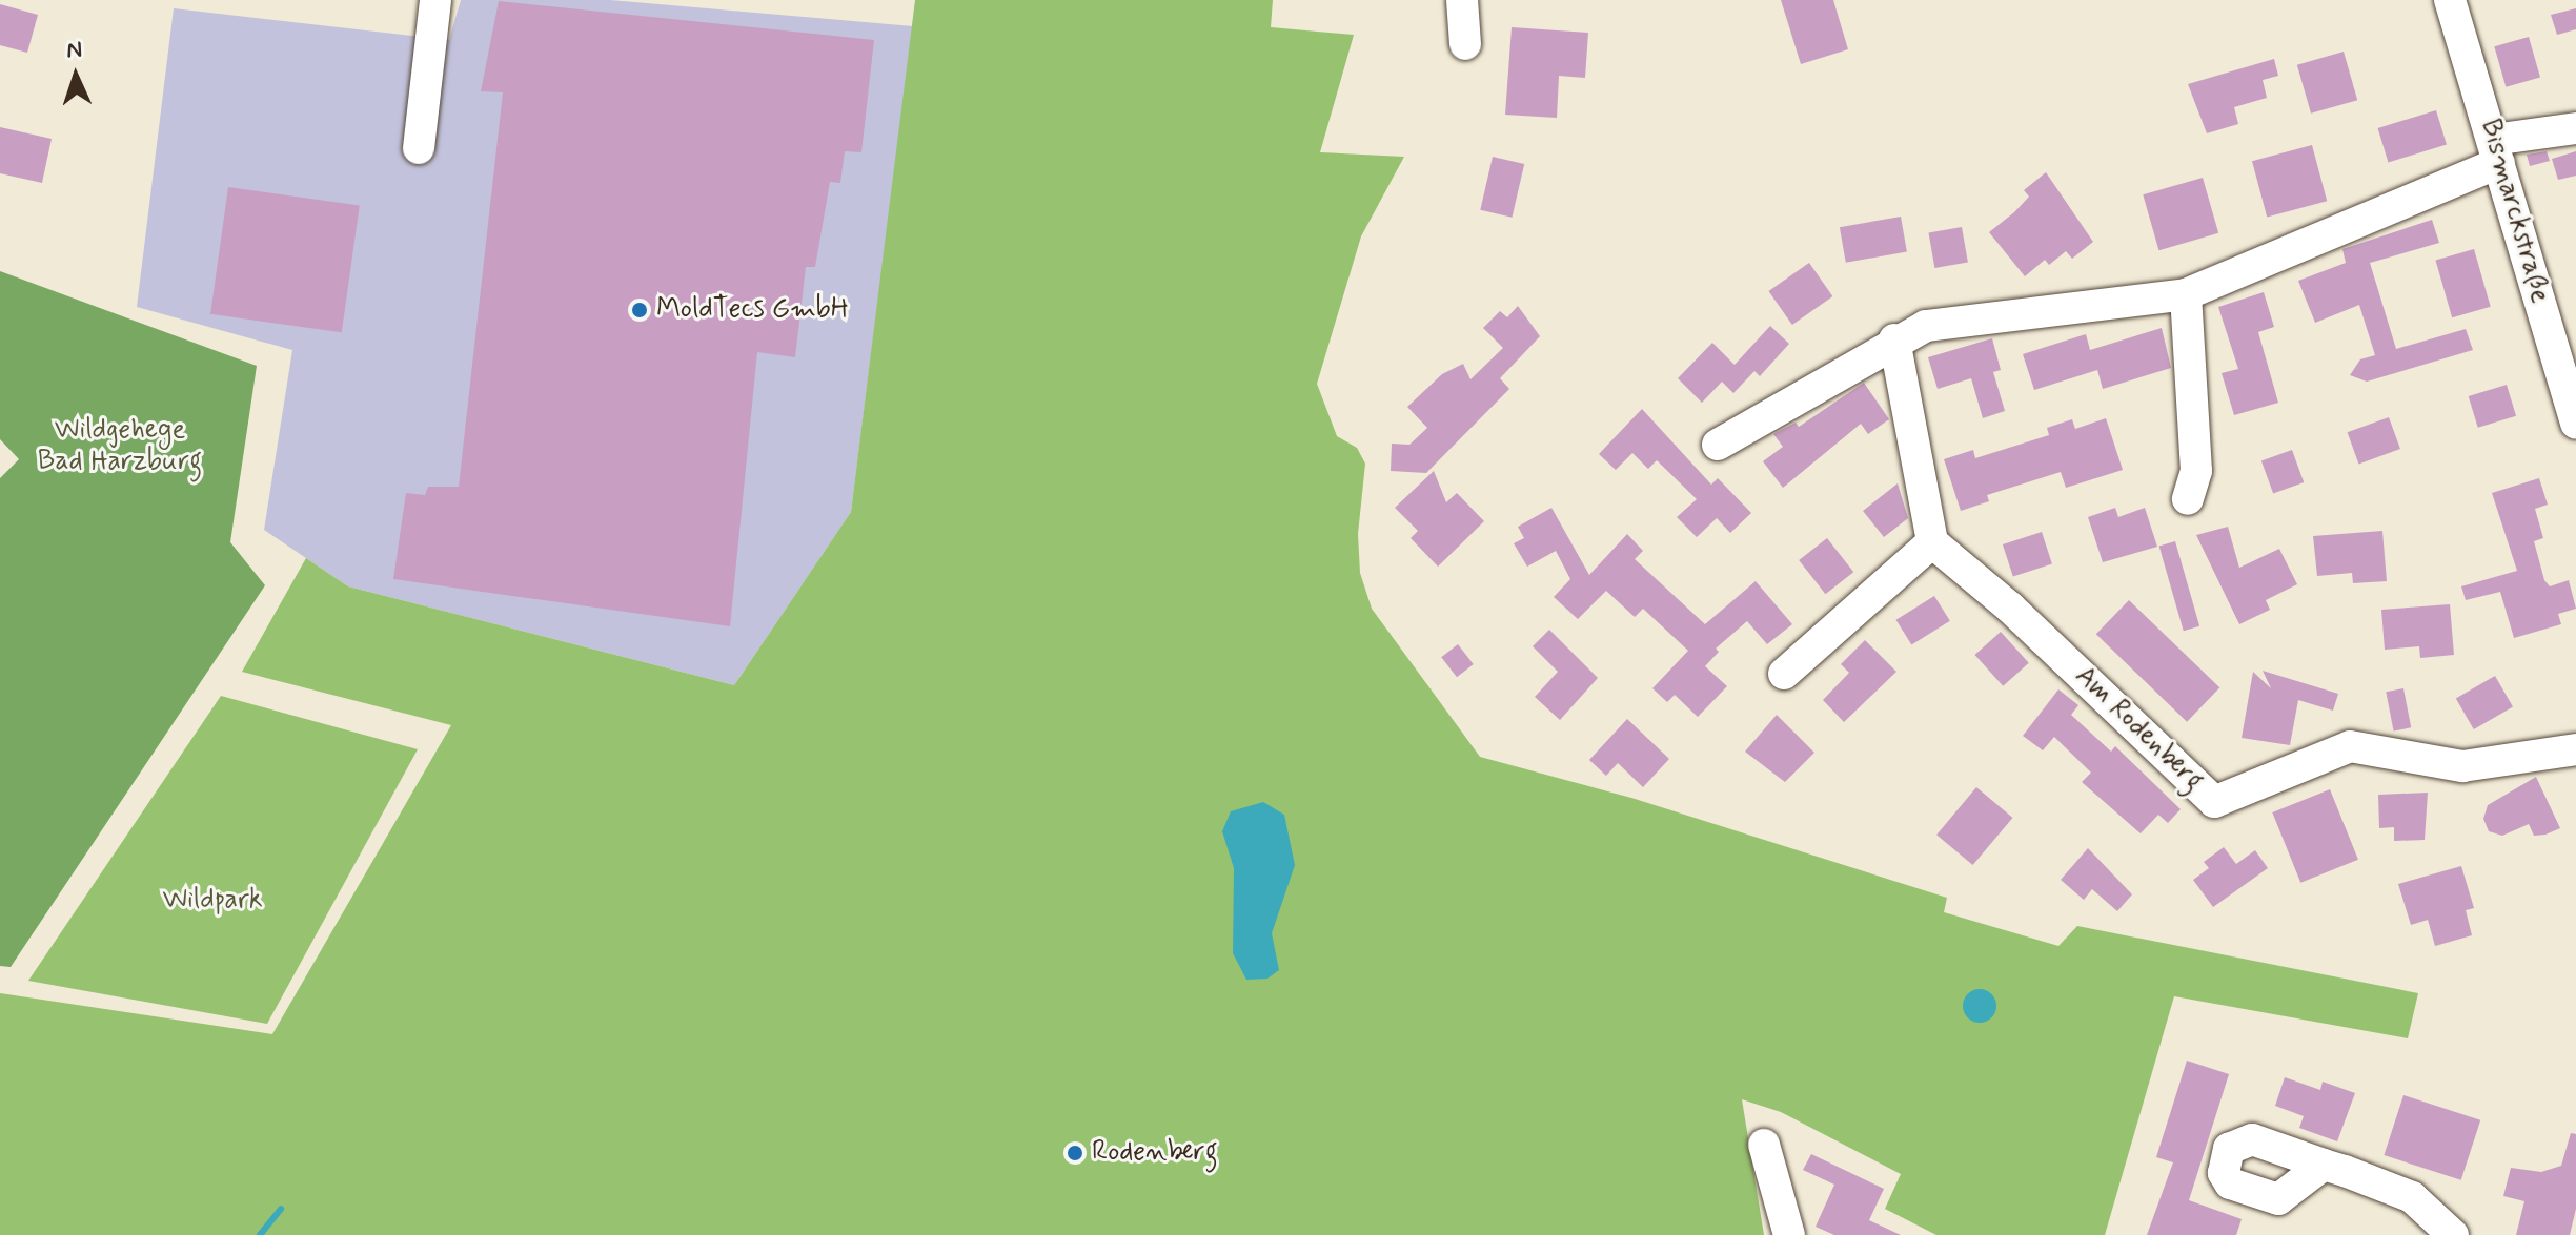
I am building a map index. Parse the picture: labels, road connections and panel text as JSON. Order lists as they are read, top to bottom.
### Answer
{
  "streets": {
    "street": ["Bismarckstraße", "Am Rodenberg"]
  },
  "parks": ["Wildgehege Bad Harzburg", "Wildpark"],
  "places": ["MoldTecs GmbH", "Rodenberg"],
  "north": "top"
}
